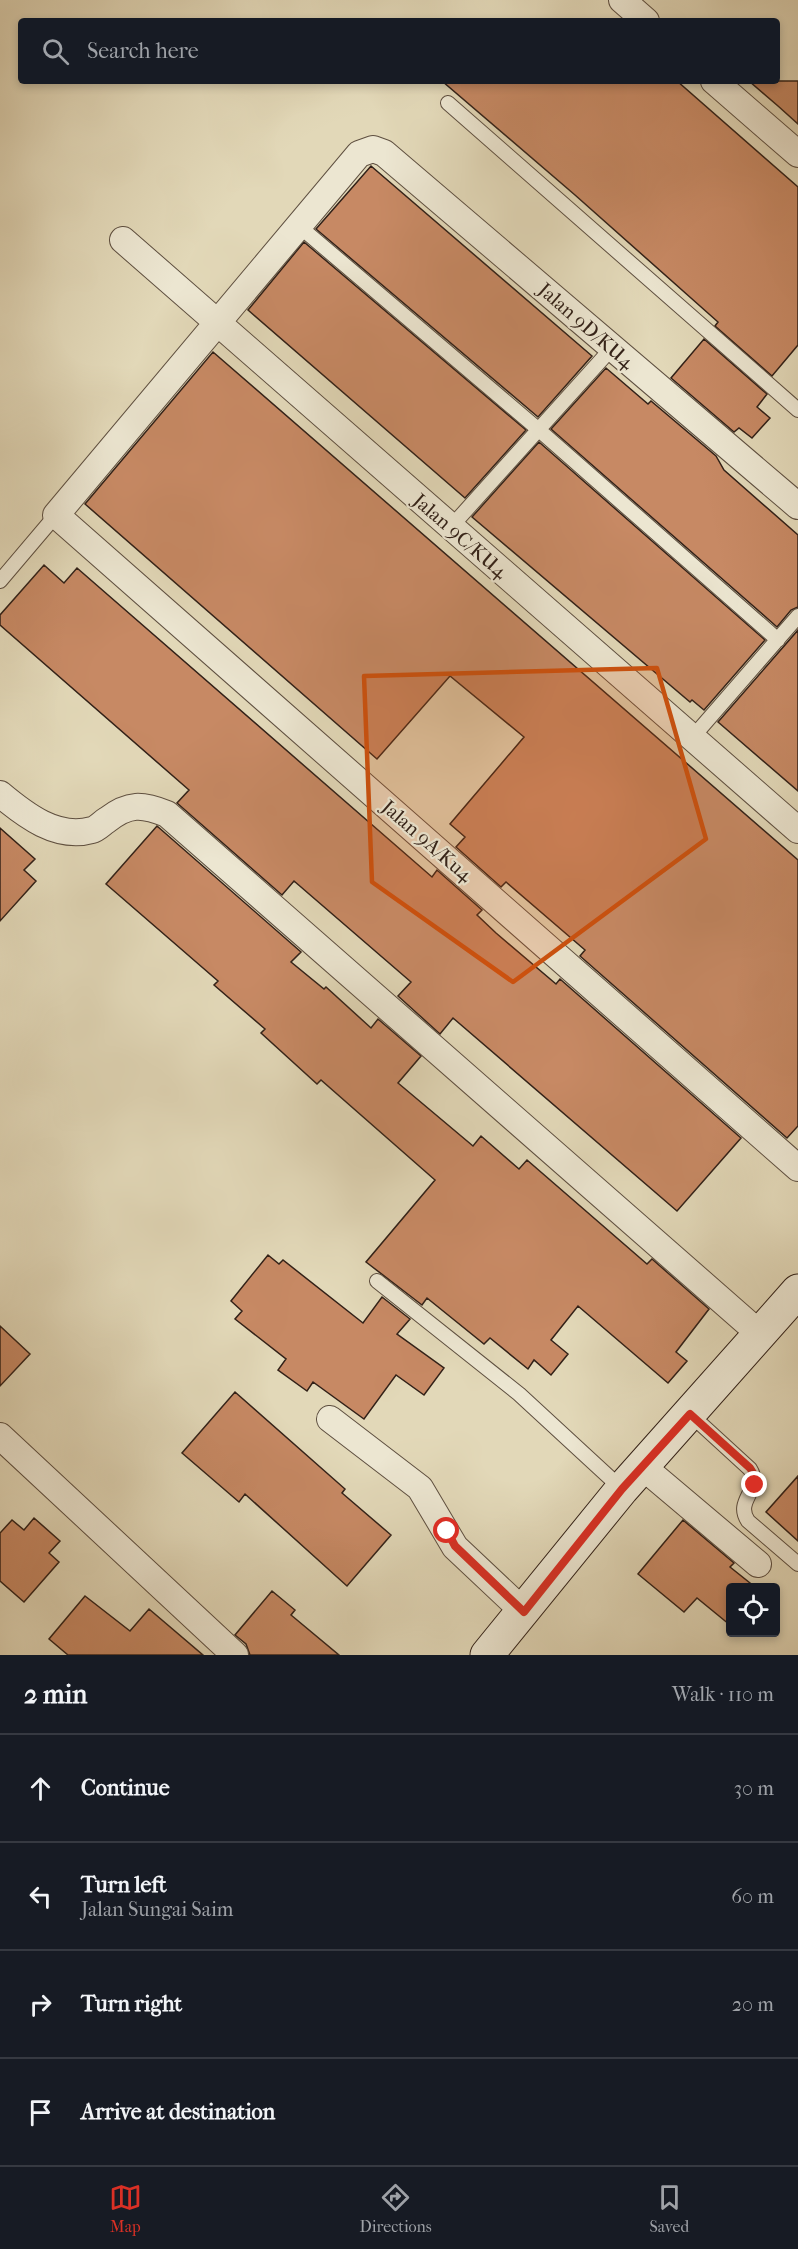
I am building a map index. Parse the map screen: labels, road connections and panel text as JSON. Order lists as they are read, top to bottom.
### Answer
{
  "streets": {
    "street": ["Jalan 9D/KU4", "Jalan 9C/KU4", "Jalan 9A/Ku4"]
  },
  "page": {
    "search": "Search here",
    "heading": ["2 min", "Walk · 110 m"],
    "list": [
      ["Continue", "30 m"],
      ["Turn left", "Jalan Sungai Saim", "60 m"],
      ["Turn right", "20 m"],
      "Arrive at destination"
    ],
    "nav": ["Map", "Directions", "Saved"]
  }
}
